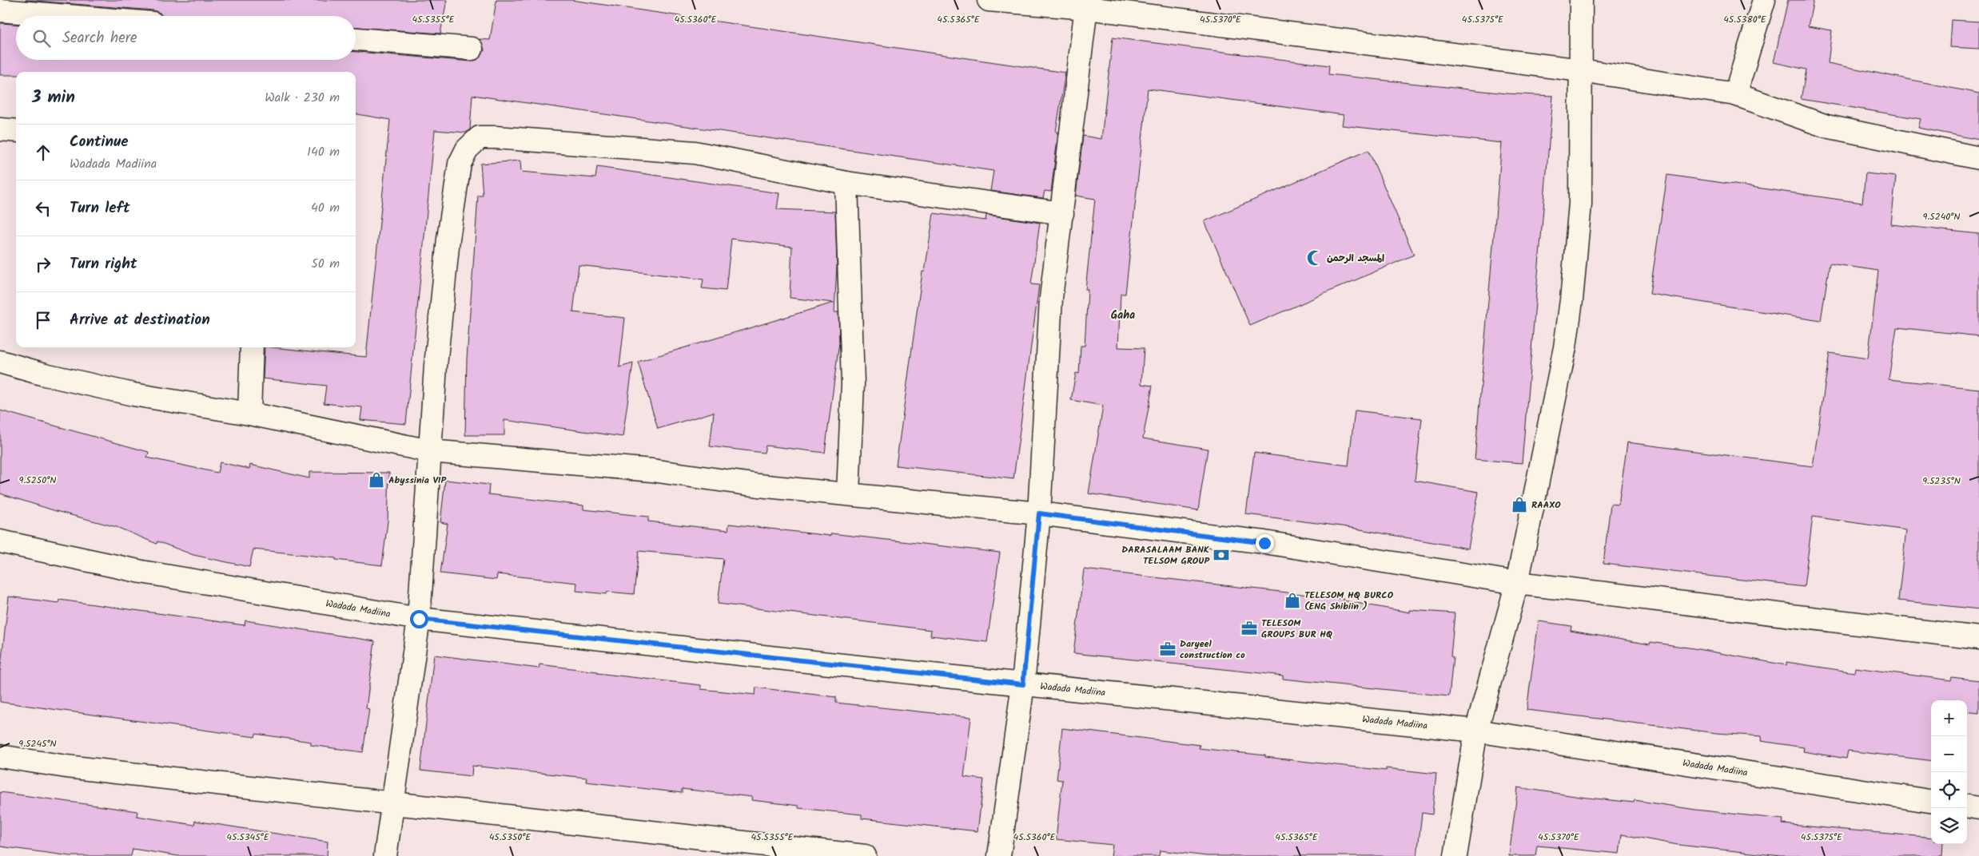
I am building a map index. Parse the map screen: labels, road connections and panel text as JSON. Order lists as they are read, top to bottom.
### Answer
{
  "streets": {
    "street": ["Wadada Madiina"]
  },
  "districts": ["Gaha"],
  "places": {
    "mosque": ["المسجد الرحمن"],
    "shop": ["Abyssinia VIP", "RAAXO", "TELESOM HQ BURCO (ENG Shibiin )"],
    "bank": ["DARASALAAM BANK TELSOM GROUP"],
    "office": ["TELESOM GROUPS BUR HQ", "Daryeel construction co"]
  },
  "page": {
    "search": "Search here",
    "heading": ["3 min", "Walk · 230 m"],
    "list": [
      ["Continue", "Wadada Madiina", "140 m"],
      ["Turn left", "40 m"],
      ["Turn right", "50 m"],
      "Arrive at destination"
    ],
    "map_buttons": ["+", "−"]
  },
  "coordinates": [
    "45.5355°E",
    "45.5360°E",
    "45.5365°E",
    "45.5370°E",
    "45.5375°E",
    "45.5380°E",
    "9.5240°N",
    "9.5250°N",
    "9.5235°N",
    "9.5245°N",
    "45.5345°E",
    "45.5350°E"
  ]
}
